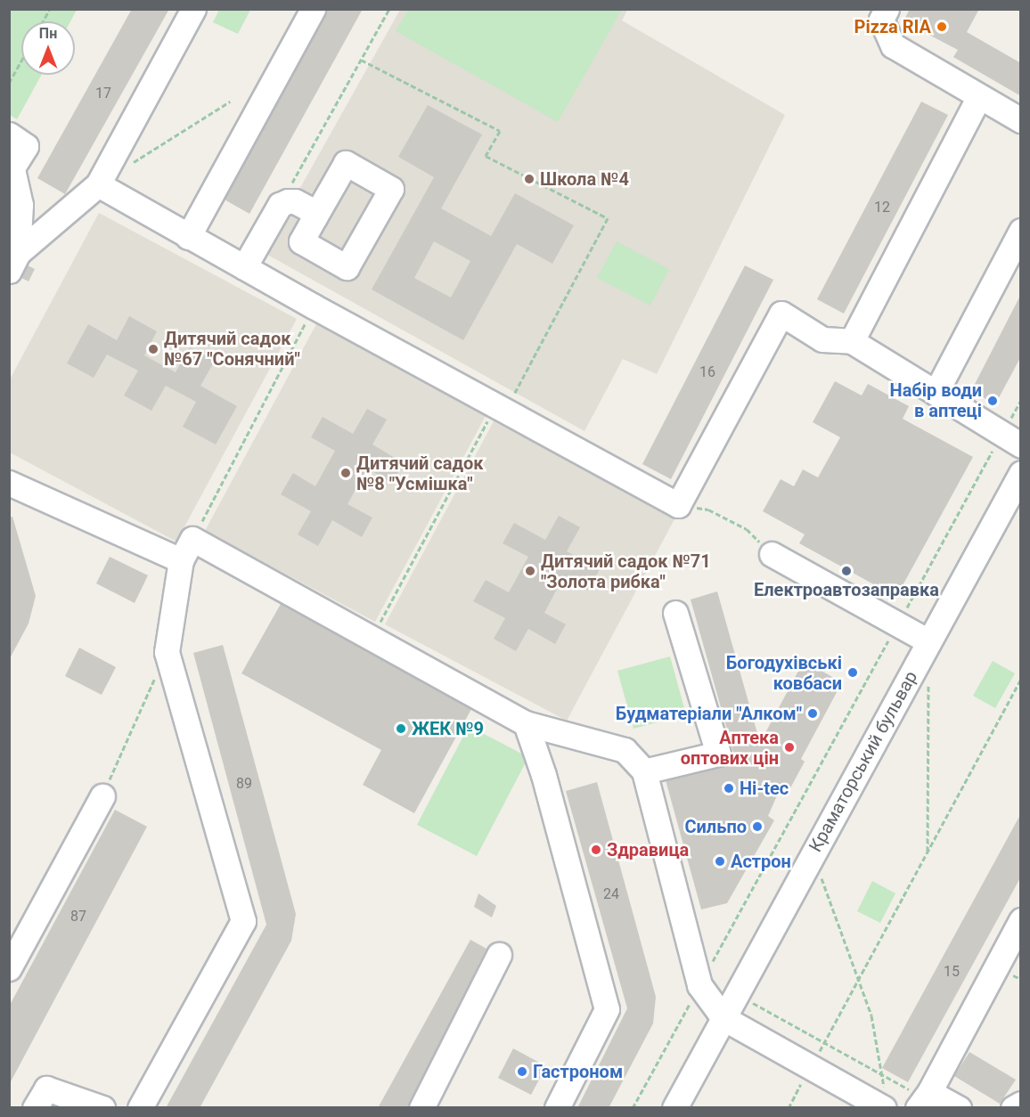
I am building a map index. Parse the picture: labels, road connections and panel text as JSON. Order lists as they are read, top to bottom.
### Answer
{
  "streets": {
    "street": ["Краматорський бульвар"]
  },
  "places": [
    "Pizza RIA",
    "Школа №4",
    "Дитячий садок №67 \"Сонячний\"",
    "Набір води в аптеці",
    "Дитячий садок №8 \"Усмішка\"",
    "Дитячий садок №71 \"Золота рибка\"",
    "Електроавтозаправка",
    "Богодухівські ковбаси",
    "Будматеріали \"Алком\"",
    "ЖЕК №9",
    "Аптека оптових цін",
    "Hi-tec",
    "Сильпо",
    "Здравица",
    "Астрон",
    "Гастроном"
  ],
  "house_numbers": [
    "17",
    "12",
    "16",
    "89",
    "24",
    "87",
    "15"
  ],
  "north": "top"
}
